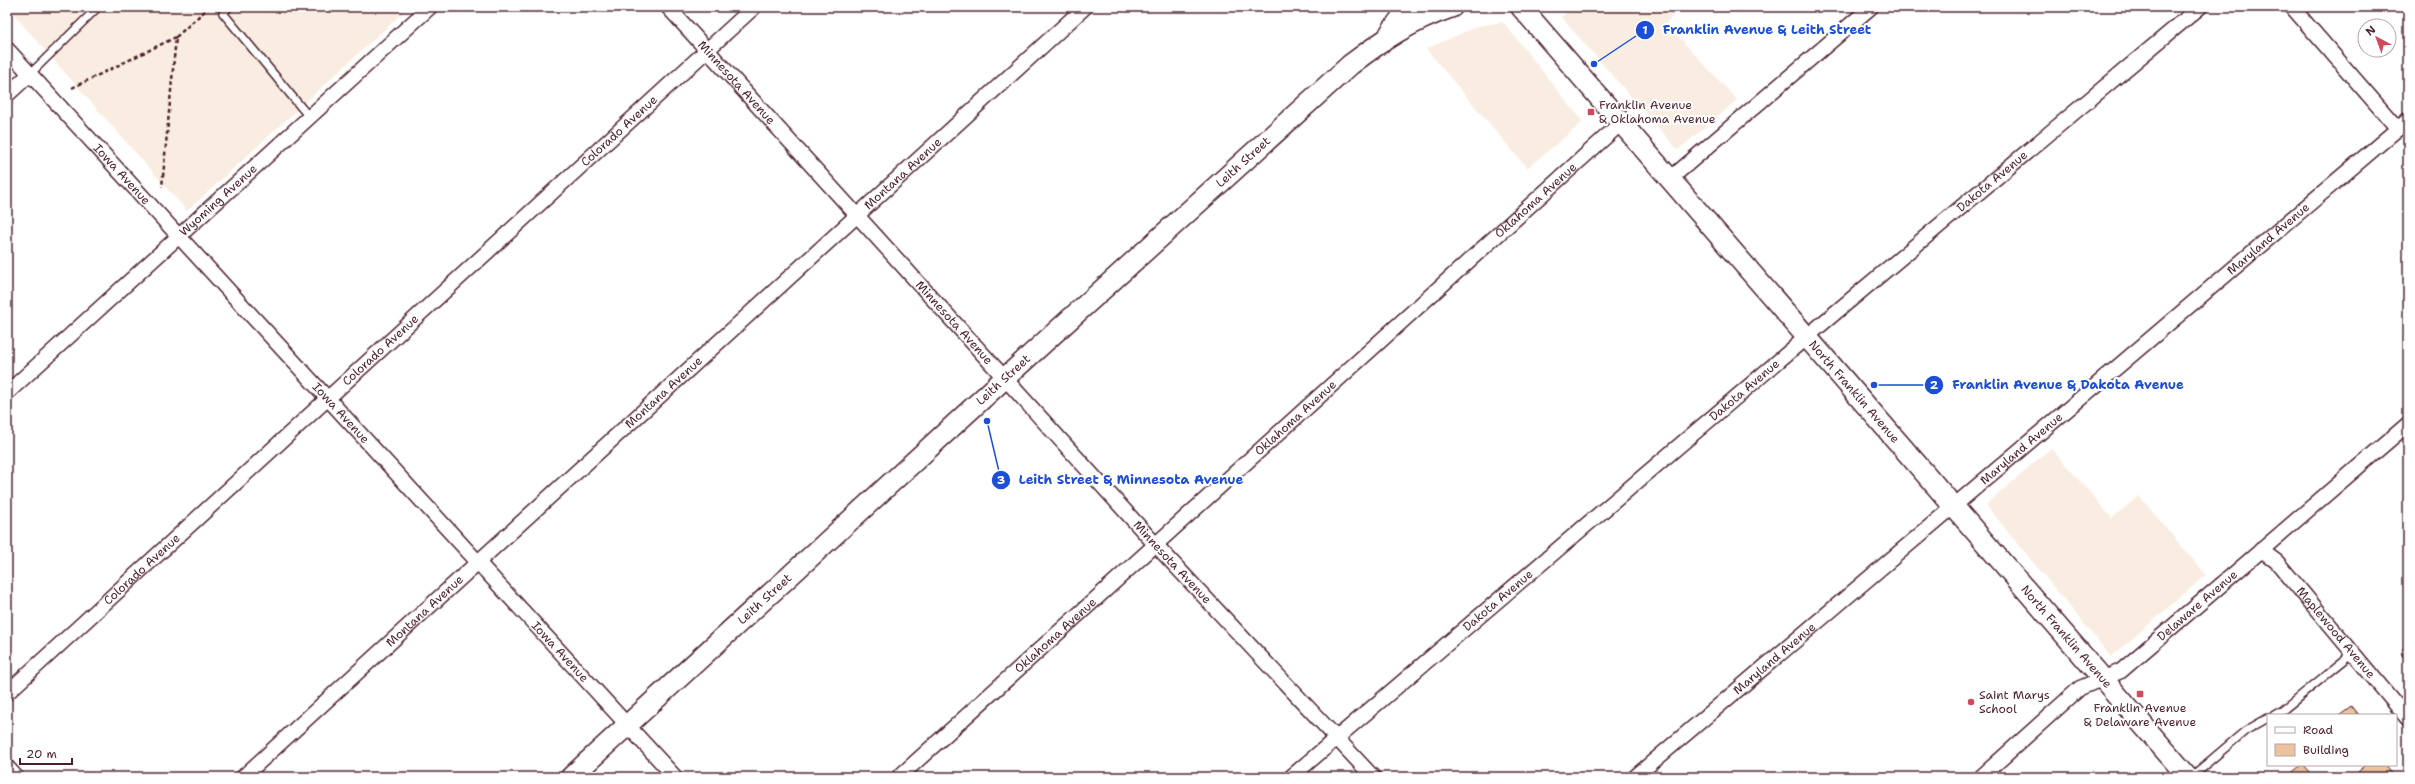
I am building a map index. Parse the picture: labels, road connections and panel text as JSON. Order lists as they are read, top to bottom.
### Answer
{
  "streets": {
    "street": [
      "Minnesota Avenue",
      "Colorado Avenue",
      "Leith Street",
      "Montana Avenue",
      "Iowa Avenue",
      "Dakota Avenue",
      "Oklahoma Avenue",
      "Wyoming Avenue",
      "Maryland Avenue",
      "North Franklin Avenue",
      "Delaware Avenue",
      "Maplewood Avenue"
    ]
  },
  "crossings": [
    ["Minnesota Avenue", "Colorado Avenue"],
    ["Minnesota Avenue", "Leith Street"],
    ["Minnesota Avenue", "Montana Avenue"],
    ["Minnesota Avenue", "Dakota Avenue"],
    ["Minnesota Avenue", "Oklahoma Avenue"],
    ["Colorado Avenue", "Iowa Avenue"],
    ["Leith Street", "Iowa Avenue"],
    ["Montana Avenue", "Iowa Avenue"],
    ["Iowa Avenue", "Wyoming Avenue"],
    ["Dakota Avenue", "North Franklin Avenue"],
    ["Oklahoma Avenue", "North Franklin Avenue"],
    ["Maryland Avenue", "North Franklin Avenue"],
    ["North Franklin Avenue", "Delaware Avenue"],
    ["Delaware Avenue", "Maplewood Avenue"]
  ],
  "places": {
    "other": [
      "Franklin Avenue & Leith Street",
      "Franklin Avenue & Dakota Avenue",
      "Leith Street & Minnesota Avenue",
      "Saint Marys School"
    ],
    "transit": ["Franklin Avenue & Oklahoma Avenue", "Franklin Avenue & Delaware Avenue"]
  },
  "legend": ["Road", "Building"],
  "scale_bar": "20 m",
  "north": "top left"
}
